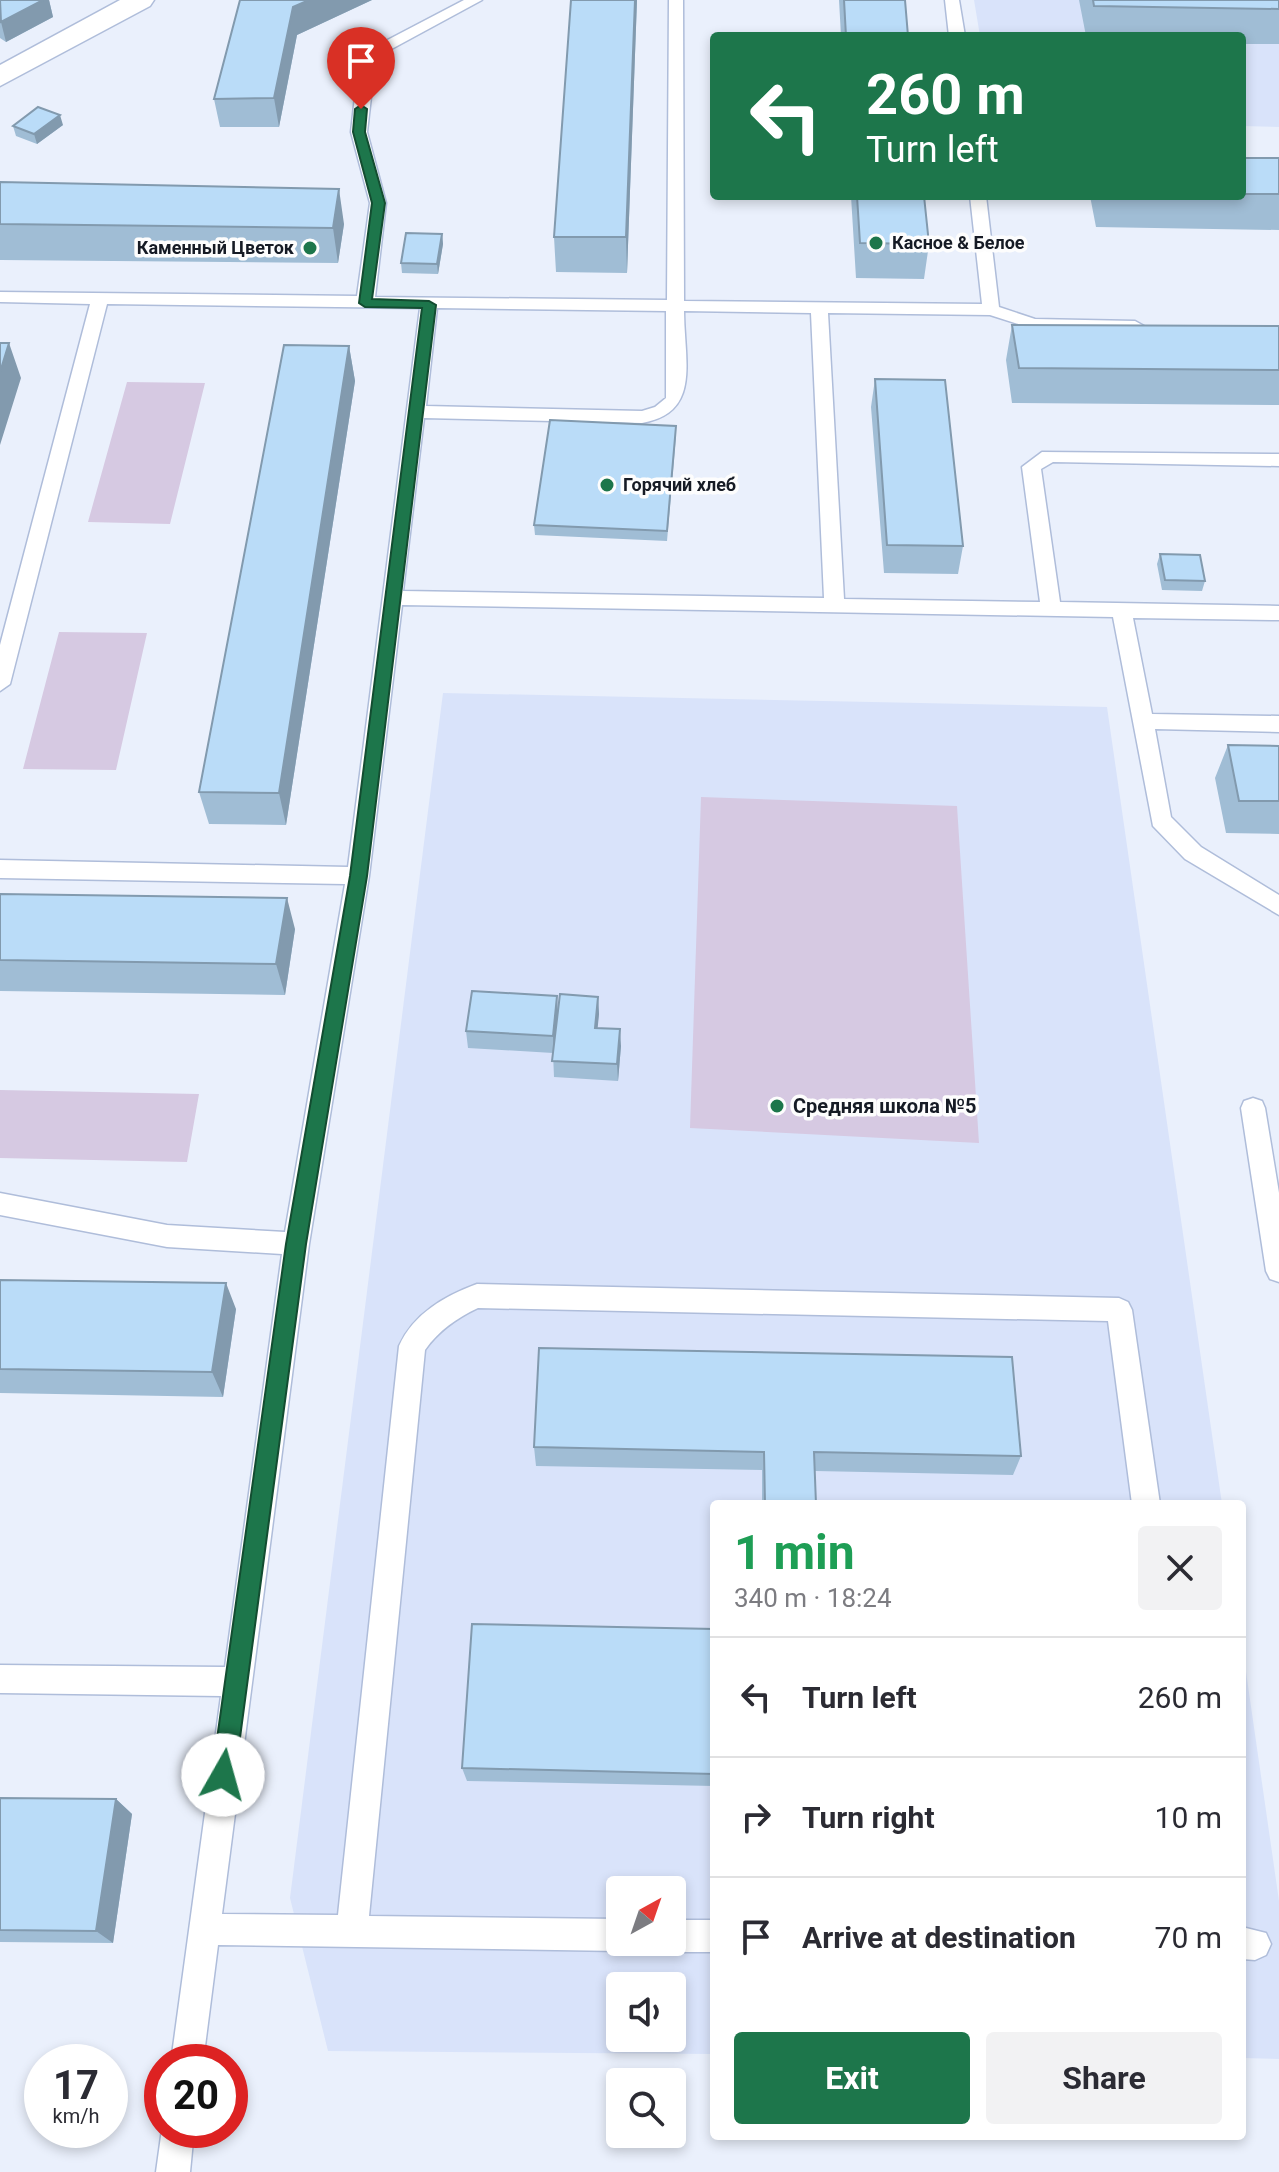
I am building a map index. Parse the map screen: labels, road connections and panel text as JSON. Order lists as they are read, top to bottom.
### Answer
{
  "places": [
    "Касное & Белое",
    "Каменный Цветок",
    "Горячий хлеб",
    "Средняя школа №5"
  ],
  "north": "top right",
  "page": {
    "turn": ["260 m", "Turn left"],
    "heading": ["1 min", "340 m · 18:24"],
    "list": [
      {
        "name": "Turn left",
        "value": "260 m"
      },
      {
        "name": "Turn right",
        "value": "10 m"
      },
      {
        "name": "Arrive at destination",
        "value": "70 m"
      }
    ],
    "buttons": ["Exit", "Share"],
    "speed": "17 km/h",
    "limit": "20"
  }
}
